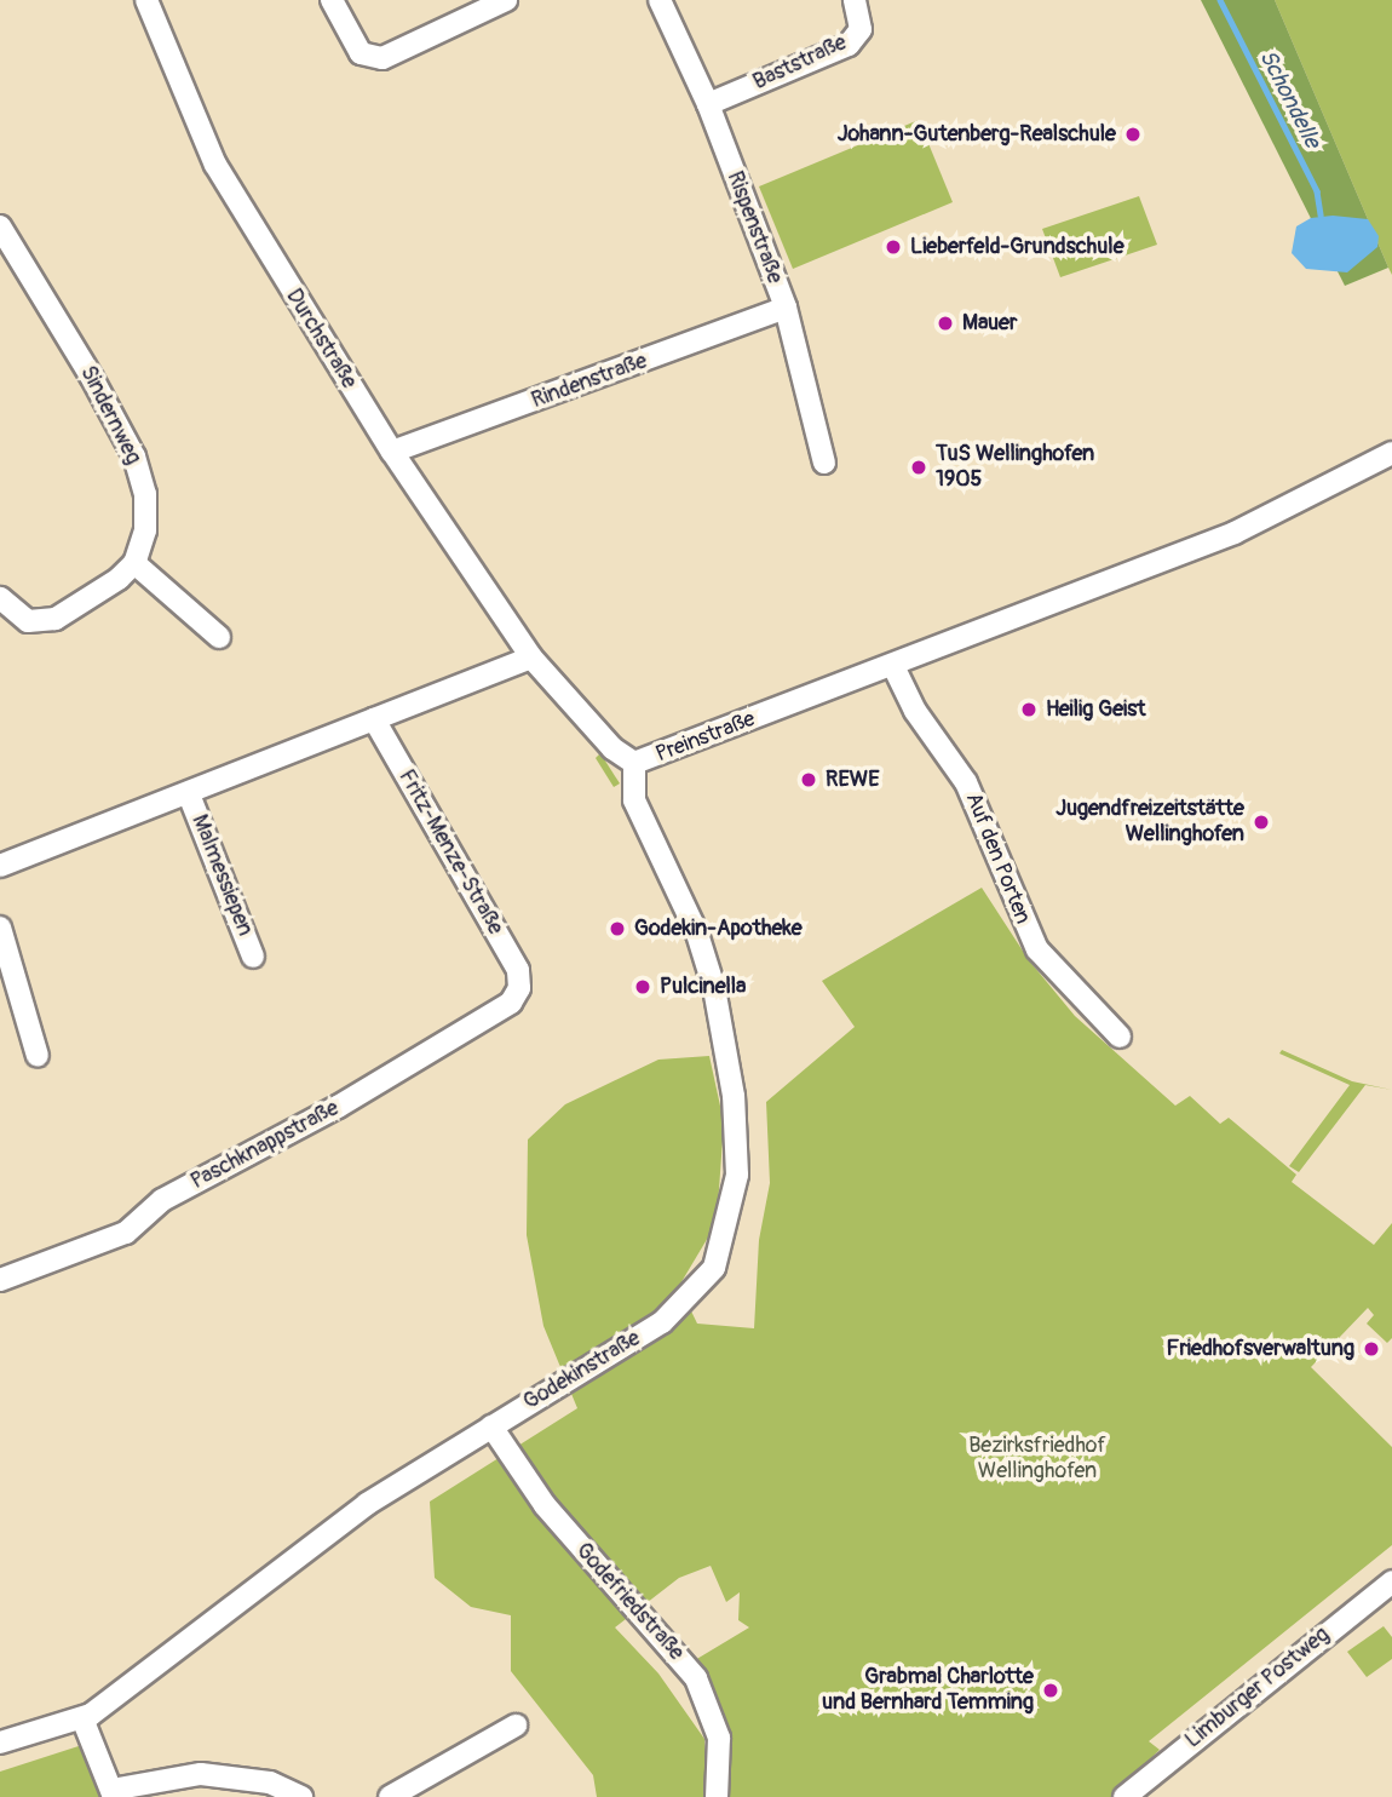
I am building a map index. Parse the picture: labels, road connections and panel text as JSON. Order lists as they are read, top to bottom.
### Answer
{
  "streets": {
    "street": [
      "Baststraße",
      "Rispenstraße",
      "Durchstraße",
      "Rindenstraße",
      "Sindernweg",
      "Preinstraße",
      "Fritz-Menze-Straße",
      "Auf den Porten",
      "Malmessiepen",
      "Paschknappstraße",
      "Godekinstraße",
      "Godefriedstraße",
      "Limburger Postweg"
    ]
  },
  "crossings": [
    ["Baststraße", "Rispenstraße"],
    ["Rispenstraße", "Rindenstraße"],
    ["Durchstraße", "Rindenstraße"],
    ["Durchstraße", "Preinstraße"],
    ["Preinstraße", "Auf den Porten"],
    ["Preinstraße", "Godekinstraße"],
    ["Fritz-Menze-Straße", "Paschknappstraße"],
    ["Godekinstraße", "Godefriedstraße"]
  ],
  "water": ["Schondelle"],
  "parks": ["Bezirksfriedhof Wellinghofen"],
  "places": [
    "Johann-Gutenberg-Realschule",
    "Lieberfeld-Grundschule",
    "Mauer",
    "TuS Wellinghofen 1905",
    "Heilig Geist",
    "REWE",
    "Jugendfreizeitstätte Wellinghofen",
    "Godekin-Apotheke",
    "Pulcinella",
    "Friedhofsverwaltung",
    "Grabmal Charlotte und Bernhard Temming"
  ]
}
